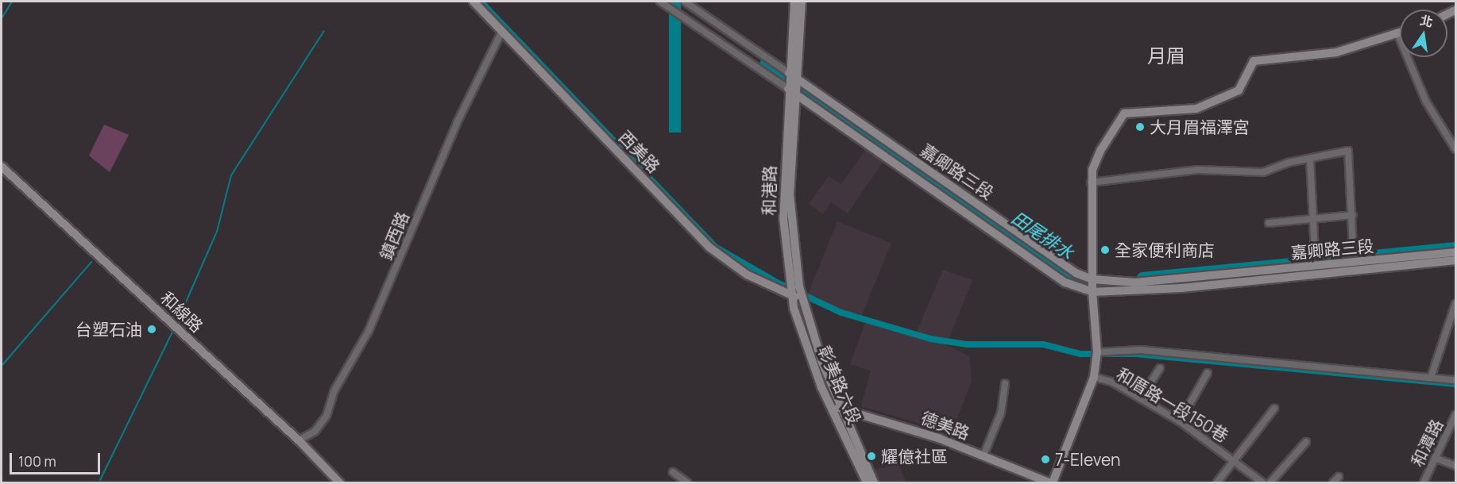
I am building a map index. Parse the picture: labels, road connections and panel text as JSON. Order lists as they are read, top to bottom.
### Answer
{
  "streets": {
    "street": [
      "西美路",
      "嘉卿路三段",
      "和港路",
      "鎮西路",
      "和線路",
      "彰美路六段",
      "和厝路一段150巷",
      "德美路",
      "和潭路"
    ]
  },
  "crossings": [
    ["西美路", "和港路"],
    ["西美路", "鎮西路"],
    ["西美路", "彰美路六段"],
    ["嘉卿路三段", "和港路"],
    ["和港路", "彰美路六段"],
    ["鎮西路", "和線路"],
    ["彰美路六段", "德美路"]
  ],
  "districts": ["月眉"],
  "water": ["田尾排水"],
  "places": [
    "大月眉福澤宮",
    "全家便利商店",
    "台塑石油",
    "耀億社區",
    "7-Eleven"
  ],
  "scale_bar": "100 m",
  "north": "top"
}
